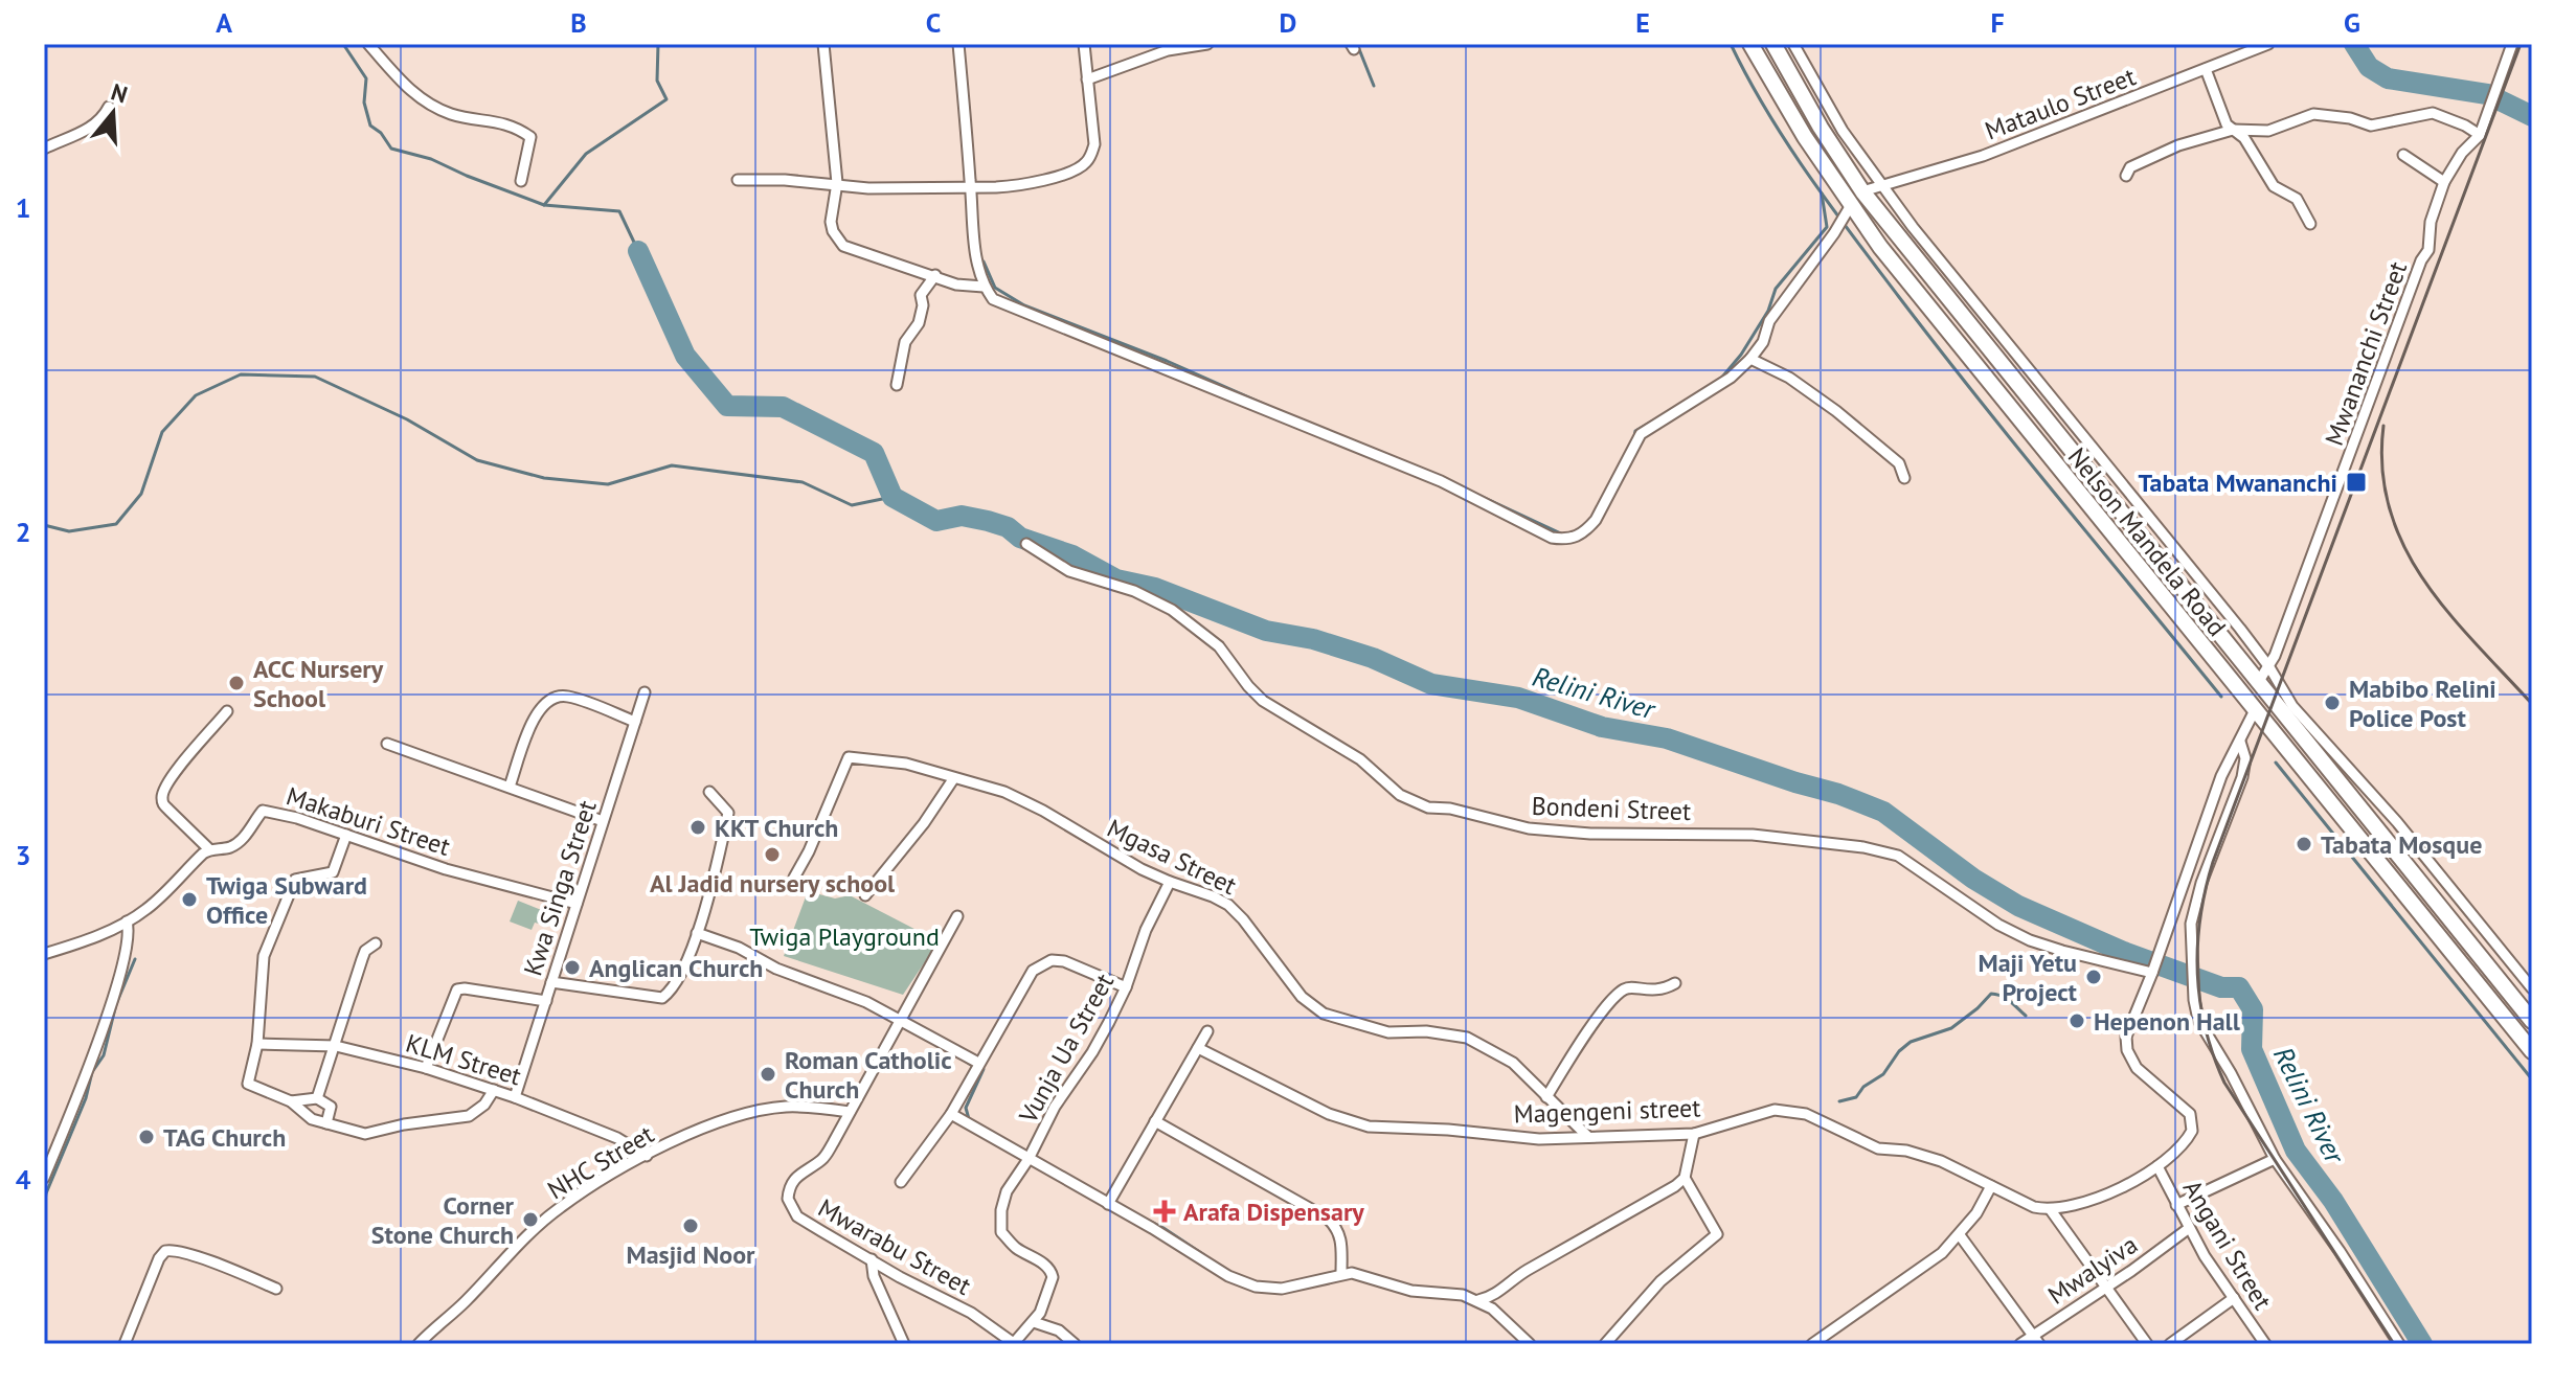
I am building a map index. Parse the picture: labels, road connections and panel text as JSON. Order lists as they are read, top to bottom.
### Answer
{
  "streets": {
    "main road": ["Nelson Mandela Road"],
    "street": [
      "Mataulo Street",
      "Mwananchi Street",
      "Bondeni Street",
      "Makaburi Street",
      "Mgasa Street",
      "Kwa Singa Street",
      "Vunja Ua Street",
      "KLM Street",
      "Magengeni street",
      "NHC Street",
      "Angani Street",
      "Mwarabu Street",
      "Mwalyiva"
    ]
  },
  "crossings": [
    ["Mataulo Street", "Nelson Mandela Road"],
    ["Mwananchi Street", "Nelson Mandela Road"],
    ["Makaburi Street", "Kwa Singa Street"],
    ["Mgasa Street", "Vunja Ua Street"],
    ["Mgasa Street", "Magengeni street"],
    ["Kwa Singa Street", "KLM Street"],
    ["KLM Street", "NHC Street"],
    ["NHC Street", "Mwarabu Street"],
    ["Angani Street", "Mwalyiva"]
  ],
  "water": ["Relini River"],
  "parks": ["Twiga Playground"],
  "places": {
    "transit": ["Tabata Mwananchi"],
    "other": [
      "ACC Nursery School",
      "Mabibo Relini Police Post",
      "KKT Church",
      "Tabata Mosque",
      "Al Jadid nursery school",
      "Twiga Subward Office",
      "Anglican Church",
      "Maji Yetu Project",
      "Hepenon Hall",
      "Roman Catholic Church",
      "TAG Church",
      "Corner Stone Church",
      "Masjid Noor"
    ],
    "health": ["Arafa Dispensary"]
  },
  "north": "top",
  "grid": {
    "columns": [
      "A",
      "B",
      "C",
      "D",
      "E",
      "F",
      "G"
    ],
    "rows": [
      "1",
      "2",
      "3",
      "4"
    ]
  }
}
